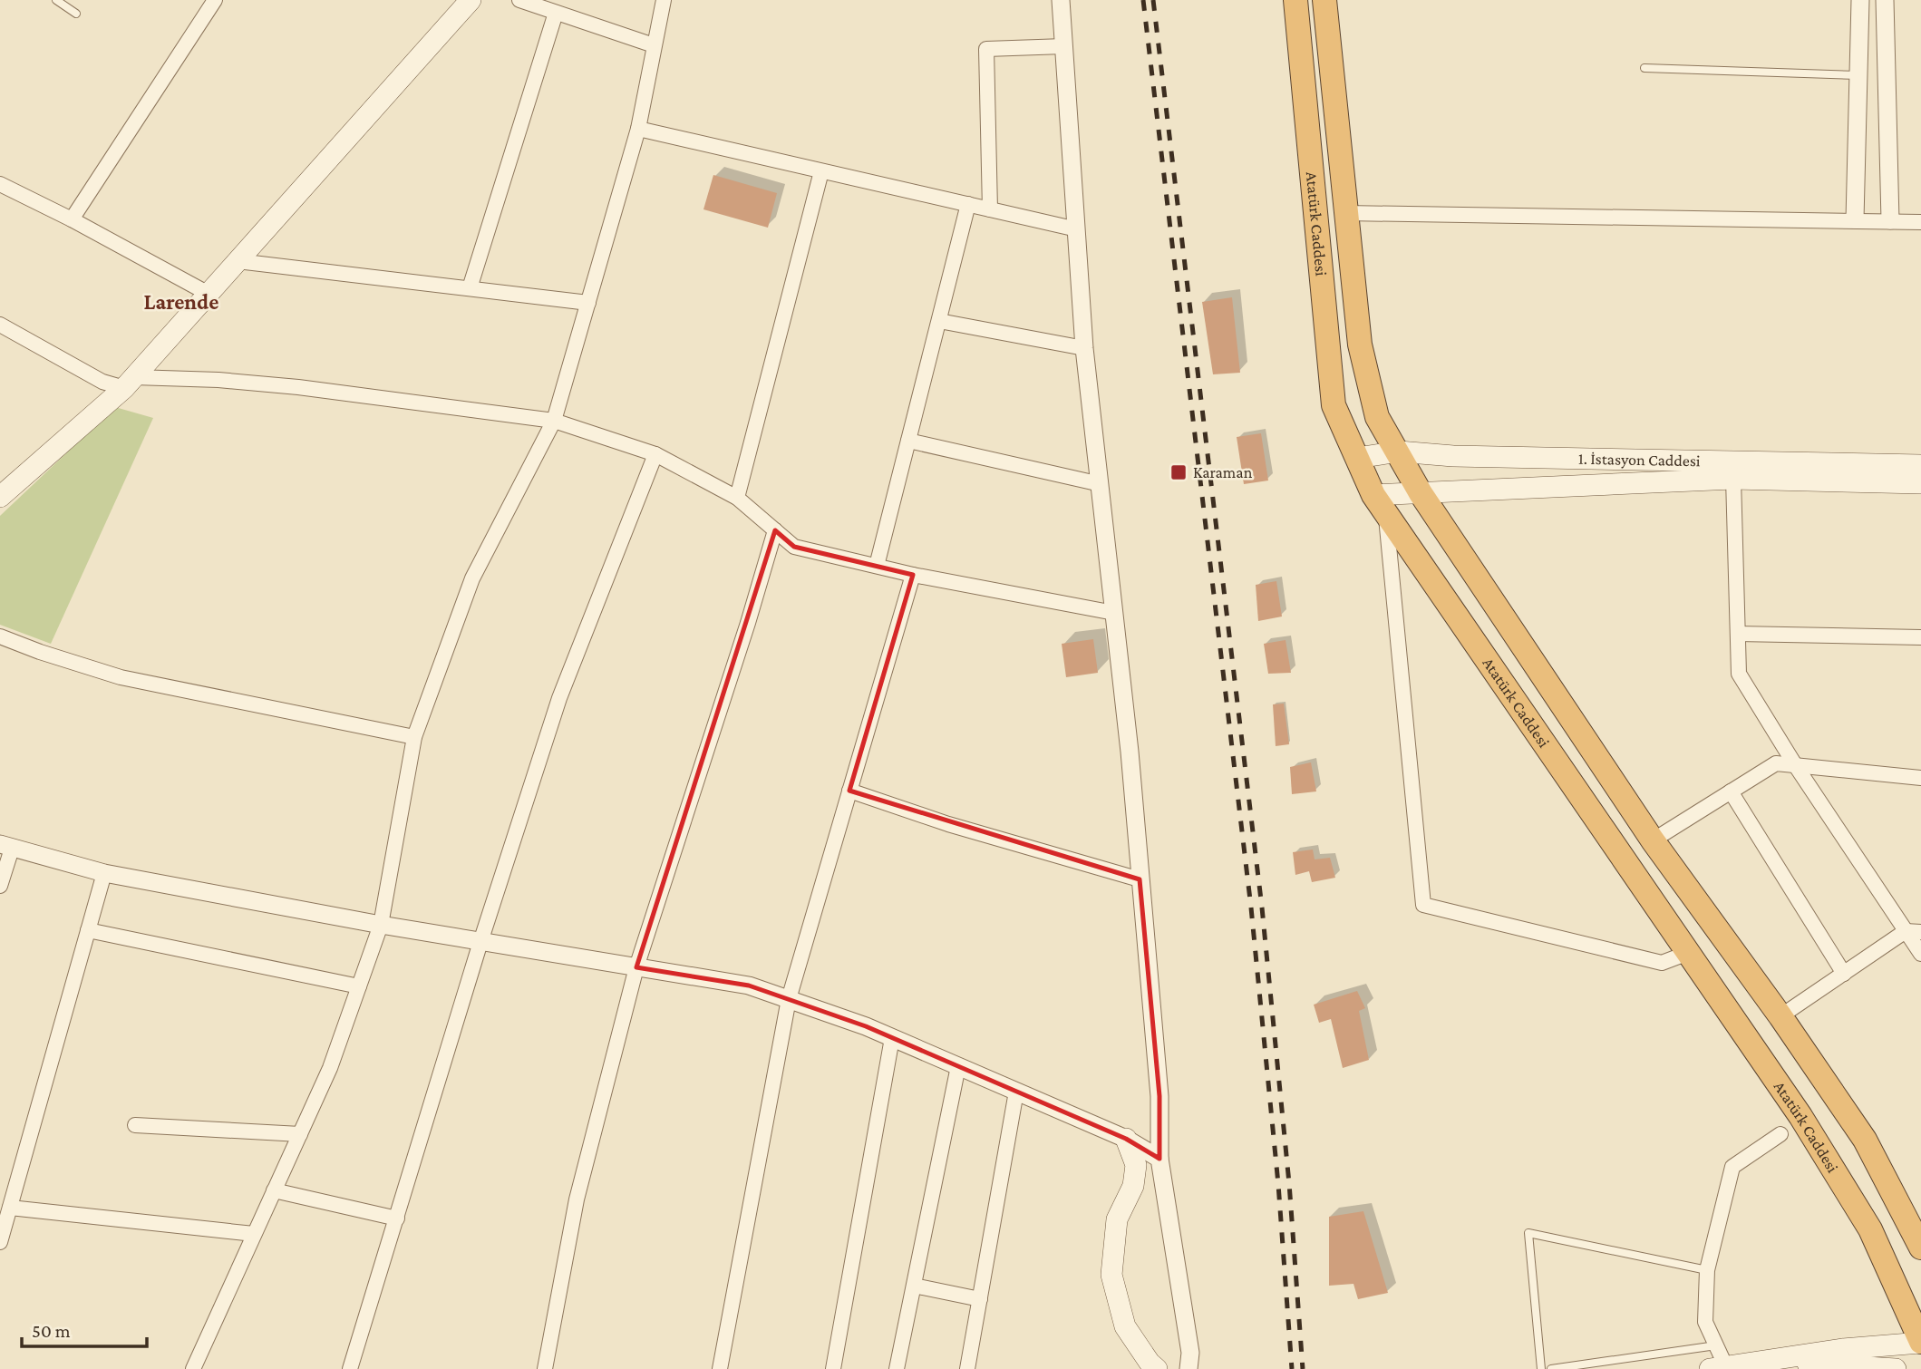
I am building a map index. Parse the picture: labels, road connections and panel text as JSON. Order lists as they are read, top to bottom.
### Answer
{
  "streets": {
    "highway": ["Atatürk Caddesi"],
    "main road": ["1. İstasyon Caddesi"]
  },
  "crossings": [
    ["Atatürk Caddesi", "1. İstasyon Caddesi"]
  ],
  "districts": ["Larende"],
  "places": {
    "transit": ["Karaman"]
  },
  "scale_bar": "50 m"
}
